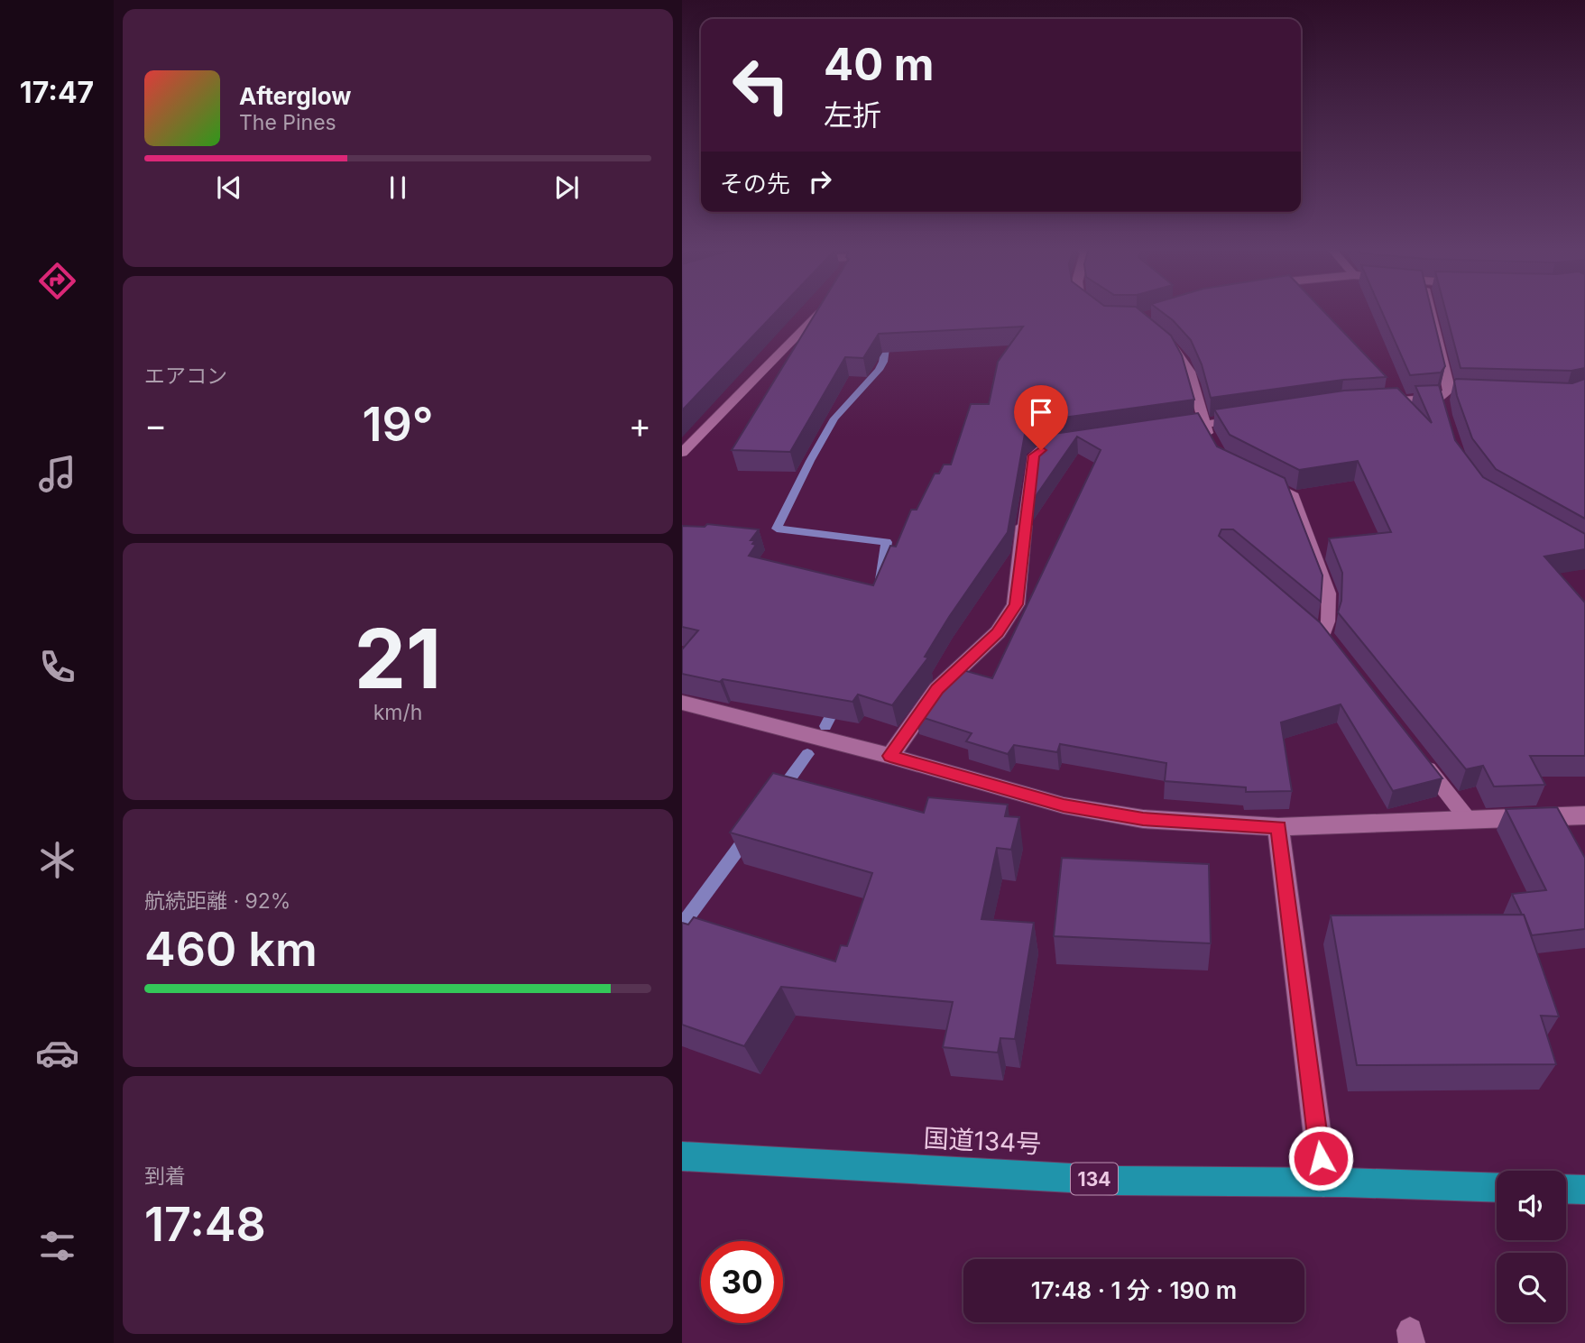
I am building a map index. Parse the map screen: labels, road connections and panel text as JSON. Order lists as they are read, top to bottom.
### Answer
{
  "streets": {
    "highway": ["国道134号", "134"]
  },
  "page": {
    "tabs": "17:47",
    "turn": ["40 m", "左折"],
    "song": ["Afterglow", "The Pines"],
    "then": "その先",
    "tile": [
      "エアコン",
      ["21", "km/h"],
      ["航続距離 · 92%", "460 km"],
      ["到着", "17:48"]
    ],
    "heat": ["−", "19°", "+"],
    "limit": "30",
    "trip": "17:48 · 1 分 · 190 m"
  }
}
